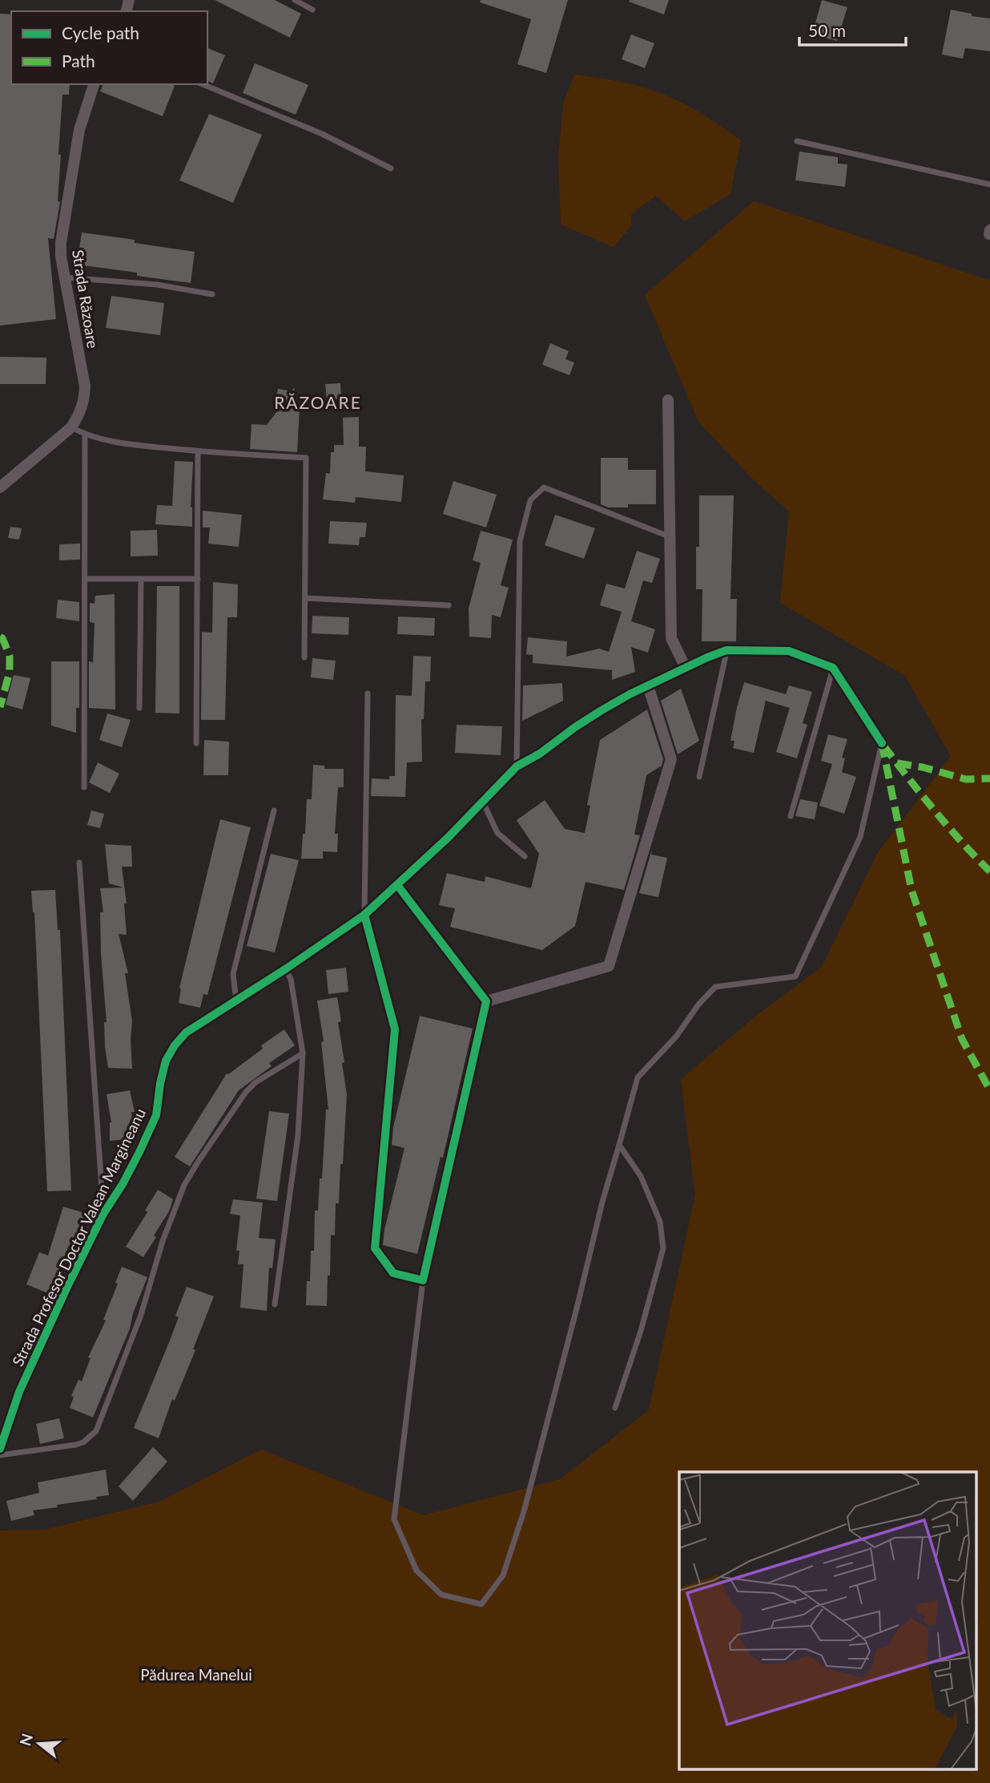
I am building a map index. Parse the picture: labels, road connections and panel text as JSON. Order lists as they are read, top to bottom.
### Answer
{
  "streets": {
    "street": ["Strada Răzoare", "Strada Profesor Doctor Valean Margineanu"]
  },
  "districts": ["RĂZOARE"],
  "parks": ["Pădurea Manelui"],
  "legend": ["Cycle path", "Path"],
  "scale_bar": "50 m",
  "north": "left"
}
